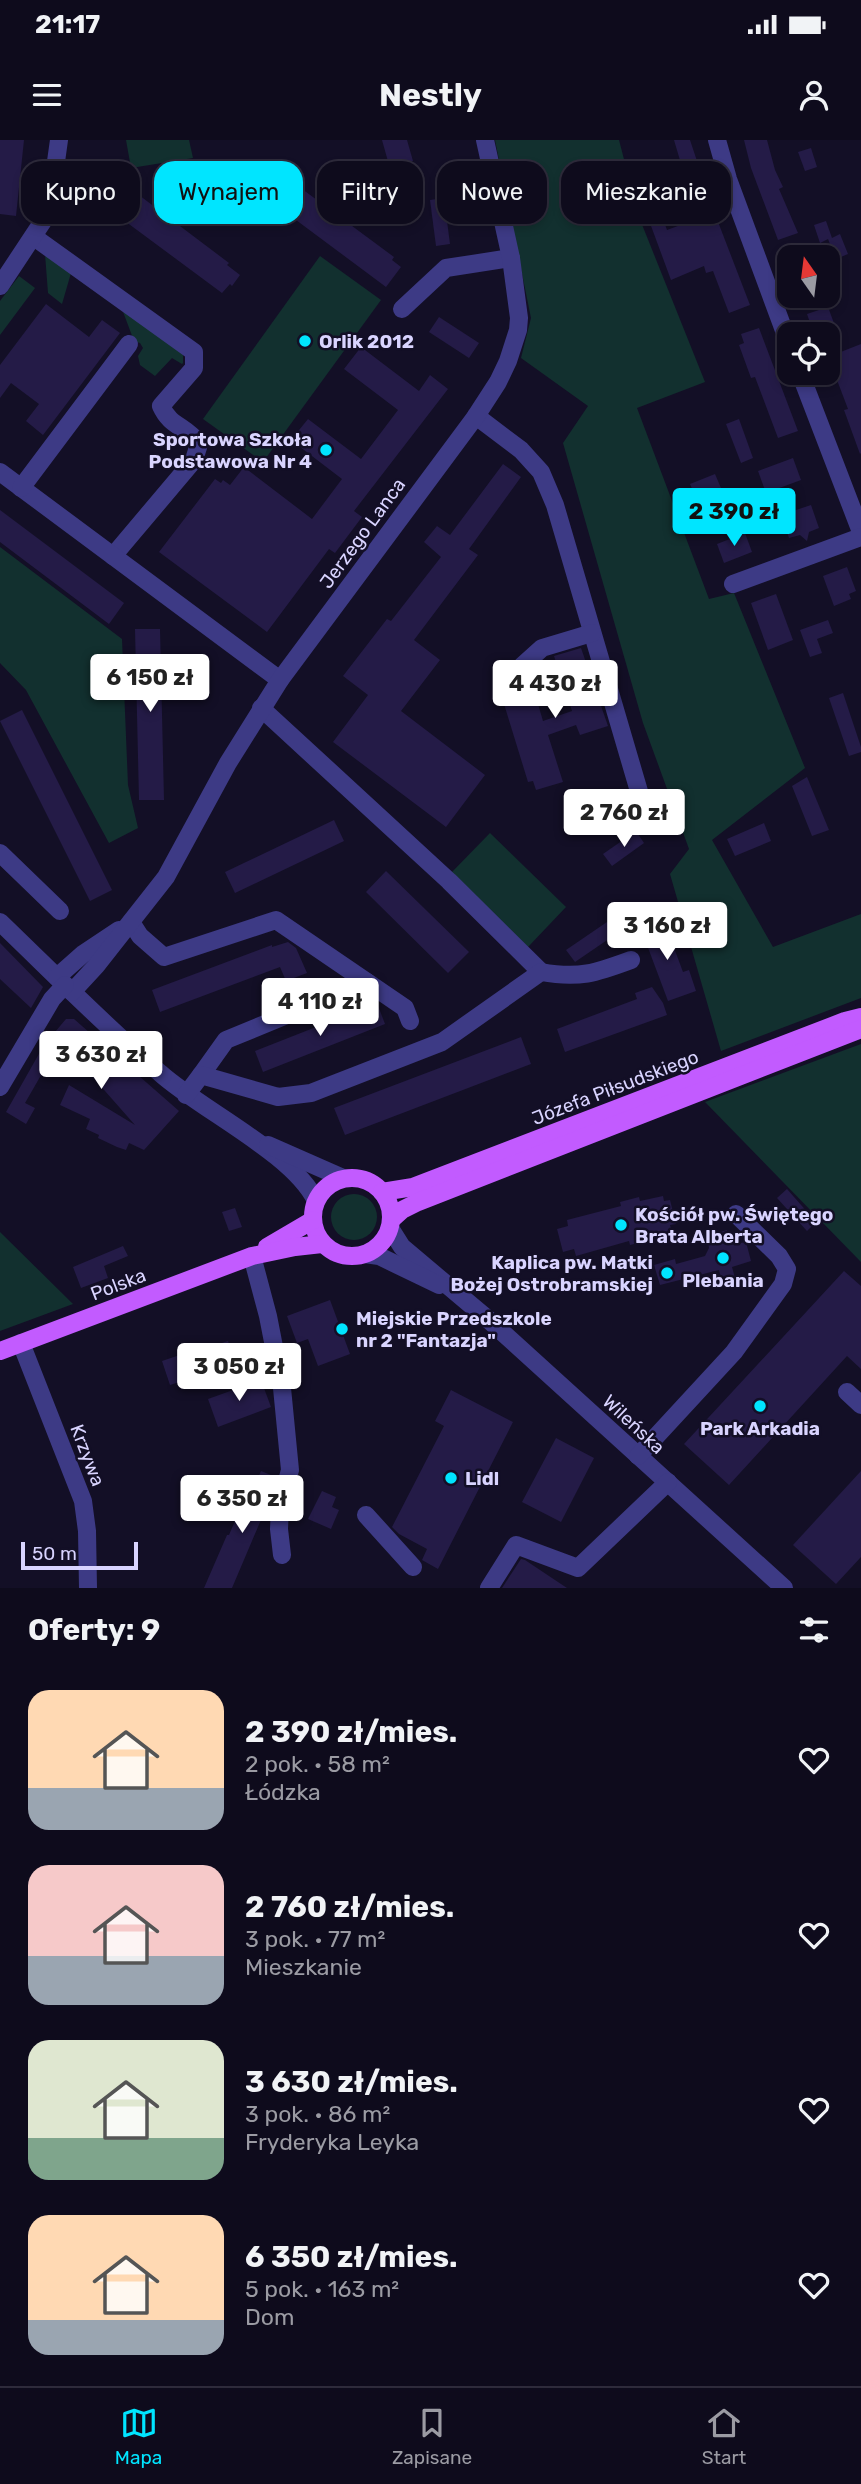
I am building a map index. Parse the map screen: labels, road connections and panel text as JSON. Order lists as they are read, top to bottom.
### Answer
{
  "streets": {
    "main road": ["Józefa Piłsudskiego", "Polska"],
    "street": ["Jerzego Lanca", "Wileńska", "Krzywa"]
  },
  "crossings": [
    ["Józefa Piłsudskiego", "Polska"],
    ["Józefa Piłsudskiego", "Wileńska"],
    ["Polska", "Wileńska"],
    ["Polska", "Krzywa"]
  ],
  "places": [
    "Orlik 2012",
    "Sportowa Szkoła Podstawowa Nr 4",
    "Kościół pw. Świętego Brata Alberta",
    "Plebania",
    "Kaplica pw. Matki Bożej Ostrobramskiej",
    "Miejskie Przedszkole nr 2 \"Fantazja\"",
    "Park Arkadia",
    "Lidl"
  ],
  "scale_bar": "50 m",
  "north": "top",
  "page": {
    "status": "21:17",
    "header": "Nestly",
    "chip": [
      "Kupno",
      "Wynajem",
      "Filtry",
      "Nowe",
      "Mieszkanie"
    ],
    "price": [
      "2 390 zł",
      "6 150 zł",
      "4 430 zł",
      "2 760 zł",
      "3 160 zł",
      "4 110 zł",
      "3 630 zł",
      "3 050 zł",
      "6 350 zł"
    ],
    "scale": "50 m",
    "heading": "Oferty: 9",
    "list": [
      {
        "name": "2 390 zł/mies.",
        "note": "2 pok. · 58 m² · Łódzka"
      },
      {
        "name": "2 760 zł/mies.",
        "note": "3 pok. · 77 m² · Mieszkanie"
      },
      {
        "name": "3 630 zł/mies.",
        "note": "3 pok. · 86 m² · Fryderyka Leyka"
      },
      {
        "name": "6 350 zł/mies.",
        "note": "5 pok. · 163 m² · Dom"
      }
    ],
    "tabs": ["Mapa", "Zapisane", "Start"]
  }
}
